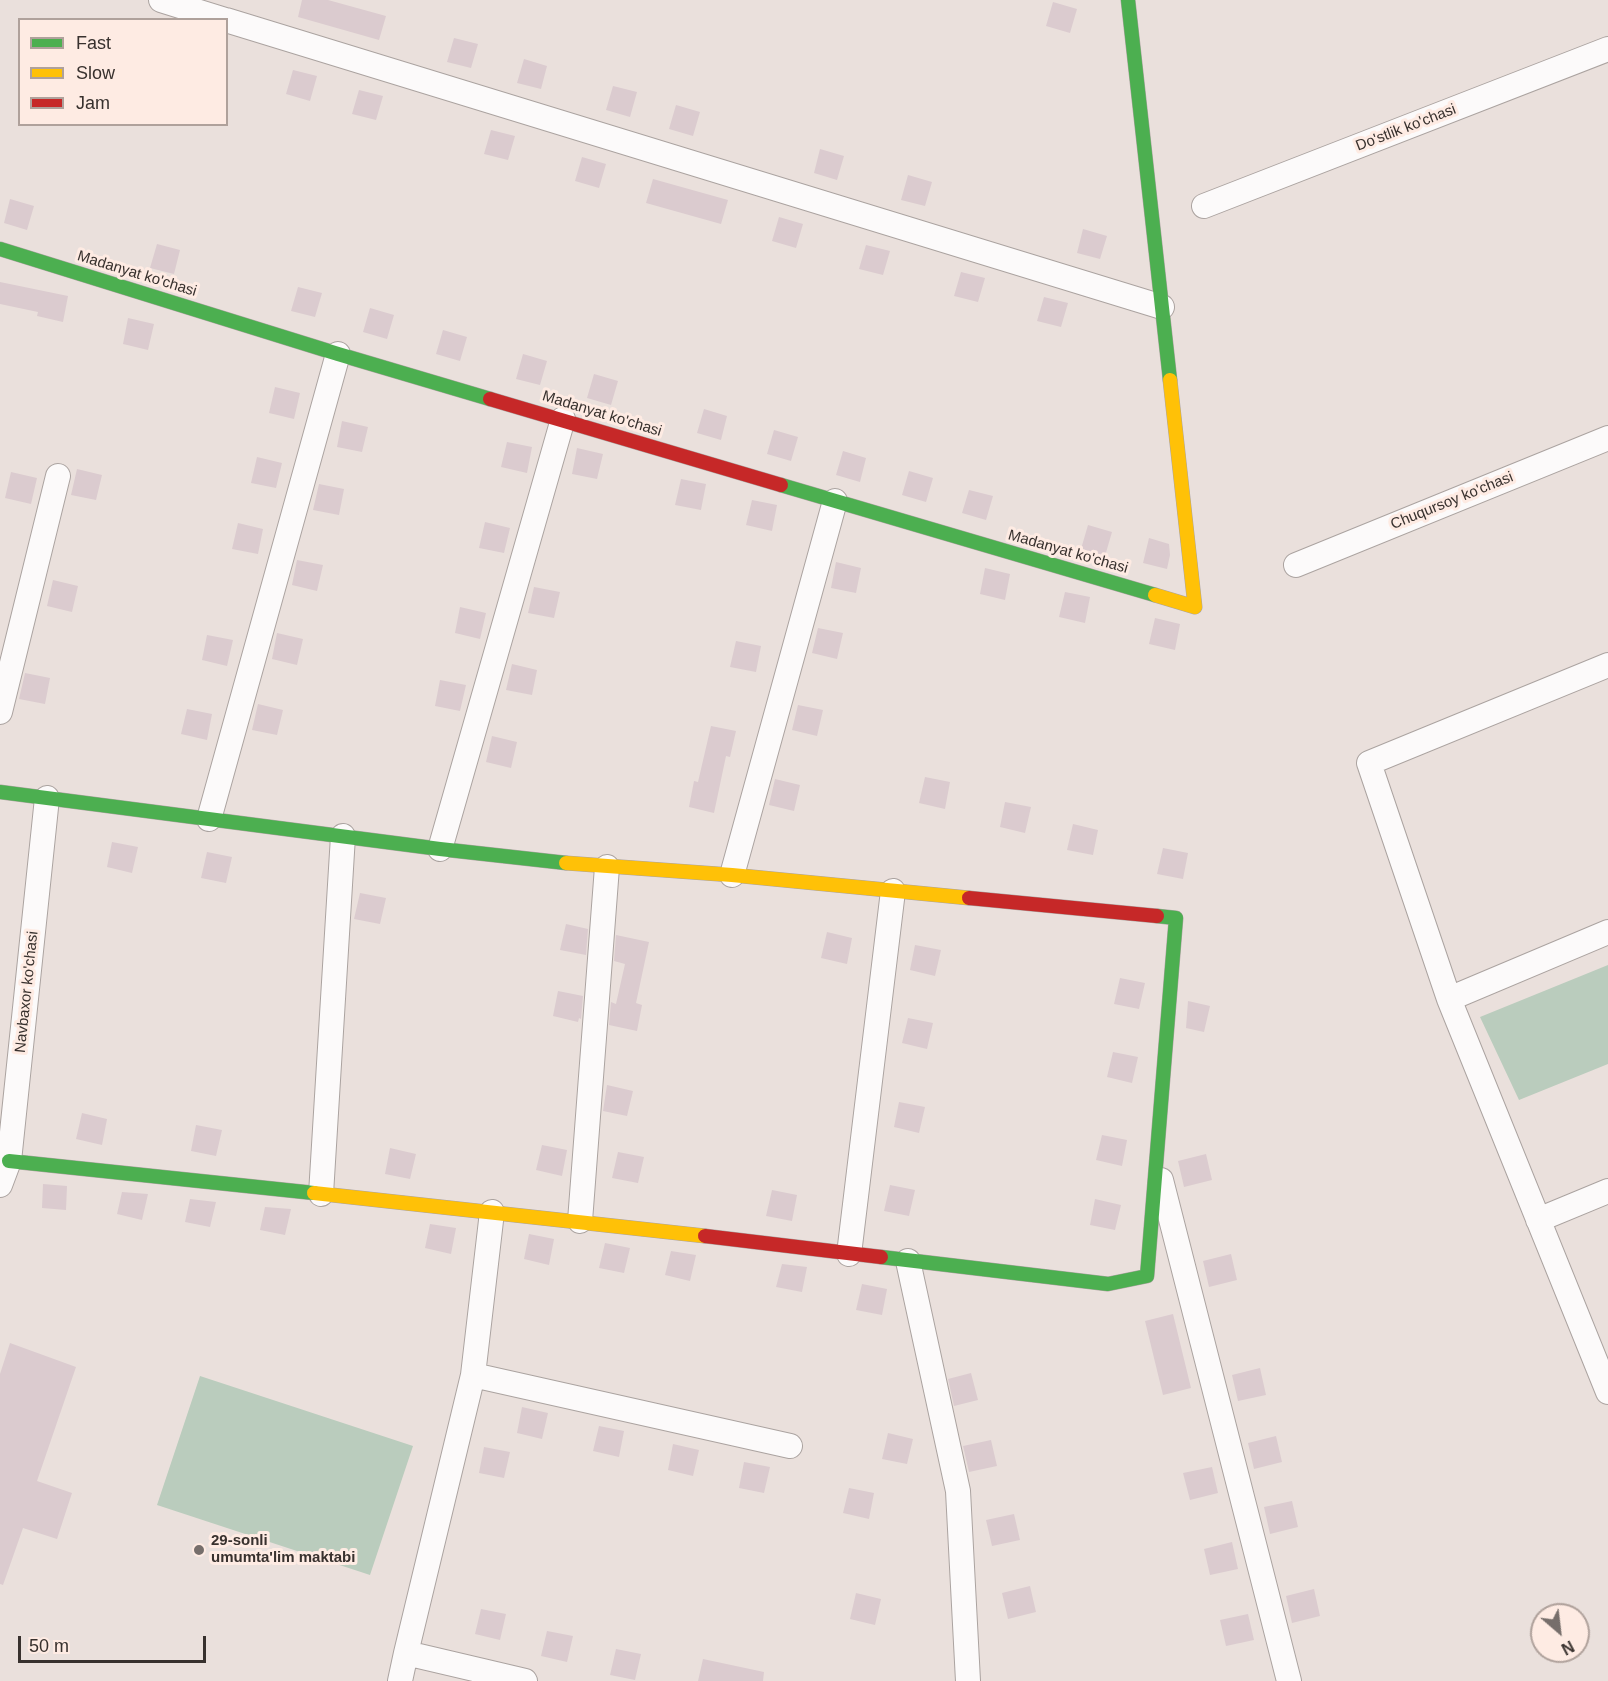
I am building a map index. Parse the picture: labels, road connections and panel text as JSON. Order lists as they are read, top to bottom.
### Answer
{
  "streets": {
    "street": [
      "Do'stlik ko'chasi",
      "Madanyat ko'chasi",
      "Chuqursoy ko'chasi",
      "Navbaxor ko'chasi"
    ]
  },
  "places": ["29-sonli umumta'lim maktabi"],
  "legend": ["Fast", "Slow", "Jam"],
  "scale_bar": "50 m",
  "north": "bottom right"
}
